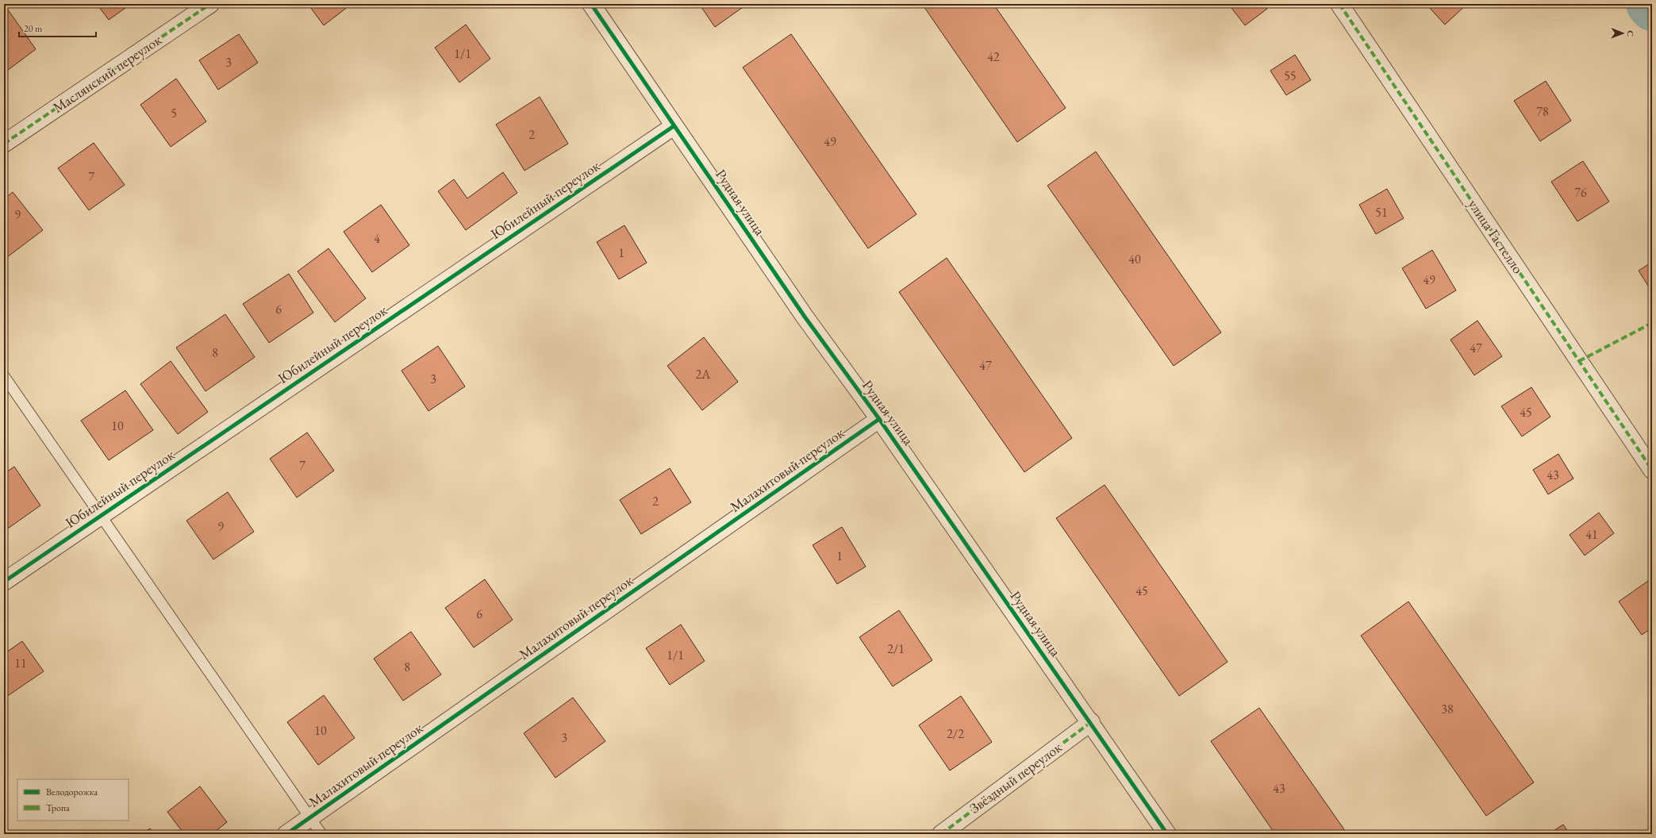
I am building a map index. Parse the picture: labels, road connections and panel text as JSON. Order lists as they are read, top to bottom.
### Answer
{
  "streets": {
    "street": [
      "Маслянский переулок",
      "Юбилейный переулок",
      "Рудная улица",
      "улица Гастелло",
      "Малахитовый переулок",
      "Звёздный переулок"
    ]
  },
  "crossings": [
    ["Юбилейный переулок", "Рудная улица"],
    ["Рудная улица", "Малахитовый переулок"],
    ["Рудная улица", "Звёздный переулок"]
  ],
  "house_numbers": [
    "1/1",
    "42",
    "3",
    "55",
    "78",
    "5",
    "2",
    "49",
    "7",
    "76",
    "51",
    "9",
    "4",
    "1",
    "40",
    "49",
    "6",
    "47",
    "8",
    "47",
    "2А",
    "3",
    "45",
    "10",
    "7",
    "43",
    "2",
    "9",
    "41",
    "1",
    "45",
    "6",
    "2/1",
    "1/1",
    "11",
    "8",
    "38",
    "10",
    "2/2",
    "3",
    "43"
  ],
  "legend": ["Велодорожка", "Тропа"],
  "scale_bar": "20 m",
  "north": "right"
}
